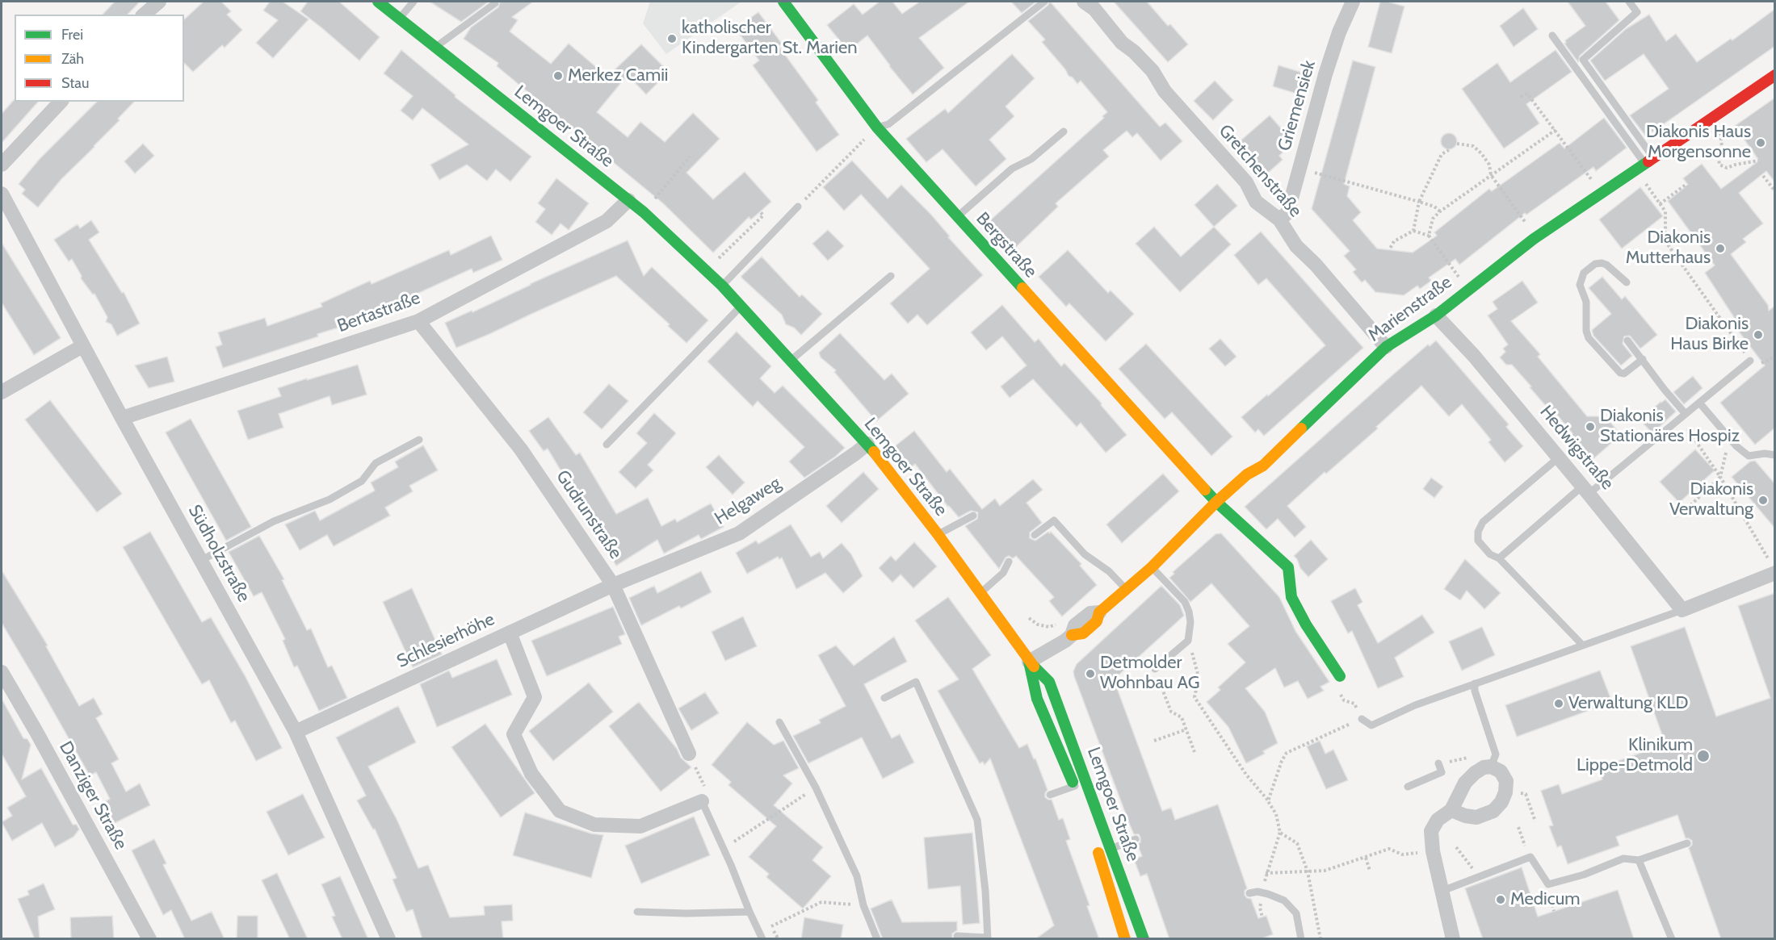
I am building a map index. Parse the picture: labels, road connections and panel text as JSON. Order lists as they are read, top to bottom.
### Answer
{
  "streets": {
    "street": [
      "Griemensiek",
      "Lemgoer Straße",
      "Gretchenstraße",
      "Bergstraße",
      "Marienstraße",
      "Bertastraße",
      "Hedwigstraße",
      "Helgaweg",
      "Gudrunstraße",
      "Südholzstraße",
      "Schlesierhöhe",
      "Danziger Straße"
    ]
  },
  "crossings": [
    ["Griemensiek", "Gretchenstraße"],
    ["Lemgoer Straße", "Marienstraße"],
    ["Lemgoer Straße", "Bertastraße"],
    ["Lemgoer Straße", "Helgaweg"],
    ["Gretchenstraße", "Marienstraße"],
    ["Bergstraße", "Marienstraße"],
    ["Marienstraße", "Hedwigstraße"],
    ["Bertastraße", "Gudrunstraße"],
    ["Bertastraße", "Südholzstraße"],
    ["Helgaweg", "Gudrunstraße"],
    ["Helgaweg", "Schlesierhöhe"],
    ["Gudrunstraße", "Schlesierhöhe"],
    ["Südholzstraße", "Schlesierhöhe"]
  ],
  "places": [
    "katholischer Kindergarten St. Marien",
    "Merkez Camii",
    "Diakonis Haus Morgensonne",
    "Diakonis Mutterhaus",
    "Diakonis Haus Birke",
    "Diakonis Stationäres Hospiz",
    "Diakonis Verwaltung",
    "Detmolder Wohnbau AG",
    "Verwaltung KLD",
    "Klinikum Lippe-Detmold",
    "Medicum"
  ],
  "legend": ["Frei", "Zäh", "Stau"]
}
